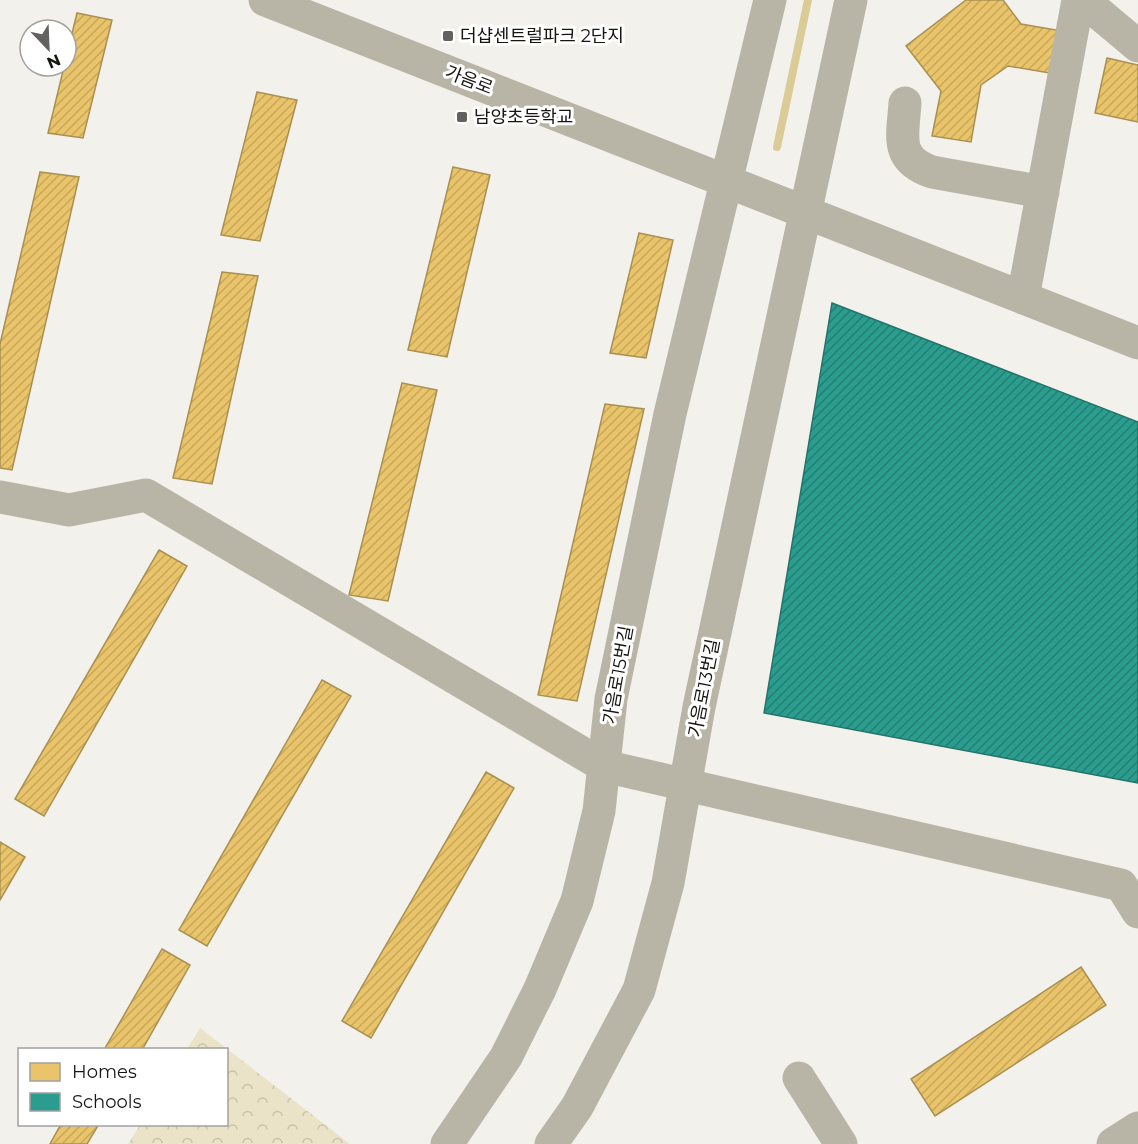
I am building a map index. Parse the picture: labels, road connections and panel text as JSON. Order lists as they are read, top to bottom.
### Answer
{
  "streets": {
    "street": ["가음로", "가음로15번길", "가음로13번길"]
  },
  "crossings": [
    ["가음로", "가음로15번길"],
    ["가음로", "가음로13번길"]
  ],
  "places": {
    "transit": ["더샵센트럴파크 2단지", "남양초등학교"]
  },
  "legend": ["Homes", "Schools"],
  "north": "bottom right"
}
